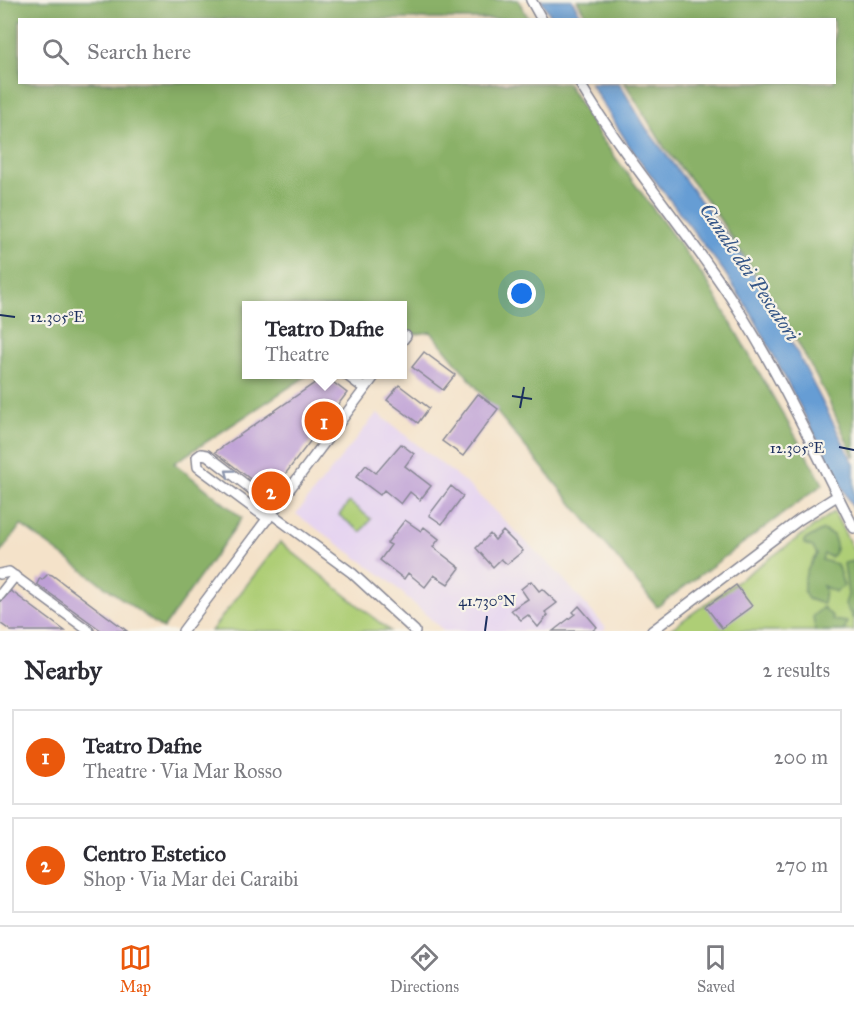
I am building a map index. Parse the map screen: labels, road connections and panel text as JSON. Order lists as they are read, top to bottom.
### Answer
{
  "water": ["Canale dei Pescatori"],
  "page": {
    "search": "Search here",
    "popup": ["Teatro Dafne", "Theatre"],
    "pins": ["1", "2"],
    "heading": ["Nearby", "2 results"],
    "list": [
      {
        "mark": "1",
        "name": "Teatro Dafne",
        "note": "Theatre · Via Mar Rosso",
        "value": "200 m"
      },
      {
        "mark": "2",
        "name": "Centro Estetico",
        "note": "Shop · Via Mar dei Caraibi",
        "value": "270 m"
      }
    ],
    "nav": ["Map", "Directions", "Saved"]
  },
  "coordinates": ["12.305°E", "41.730°N"]
}
